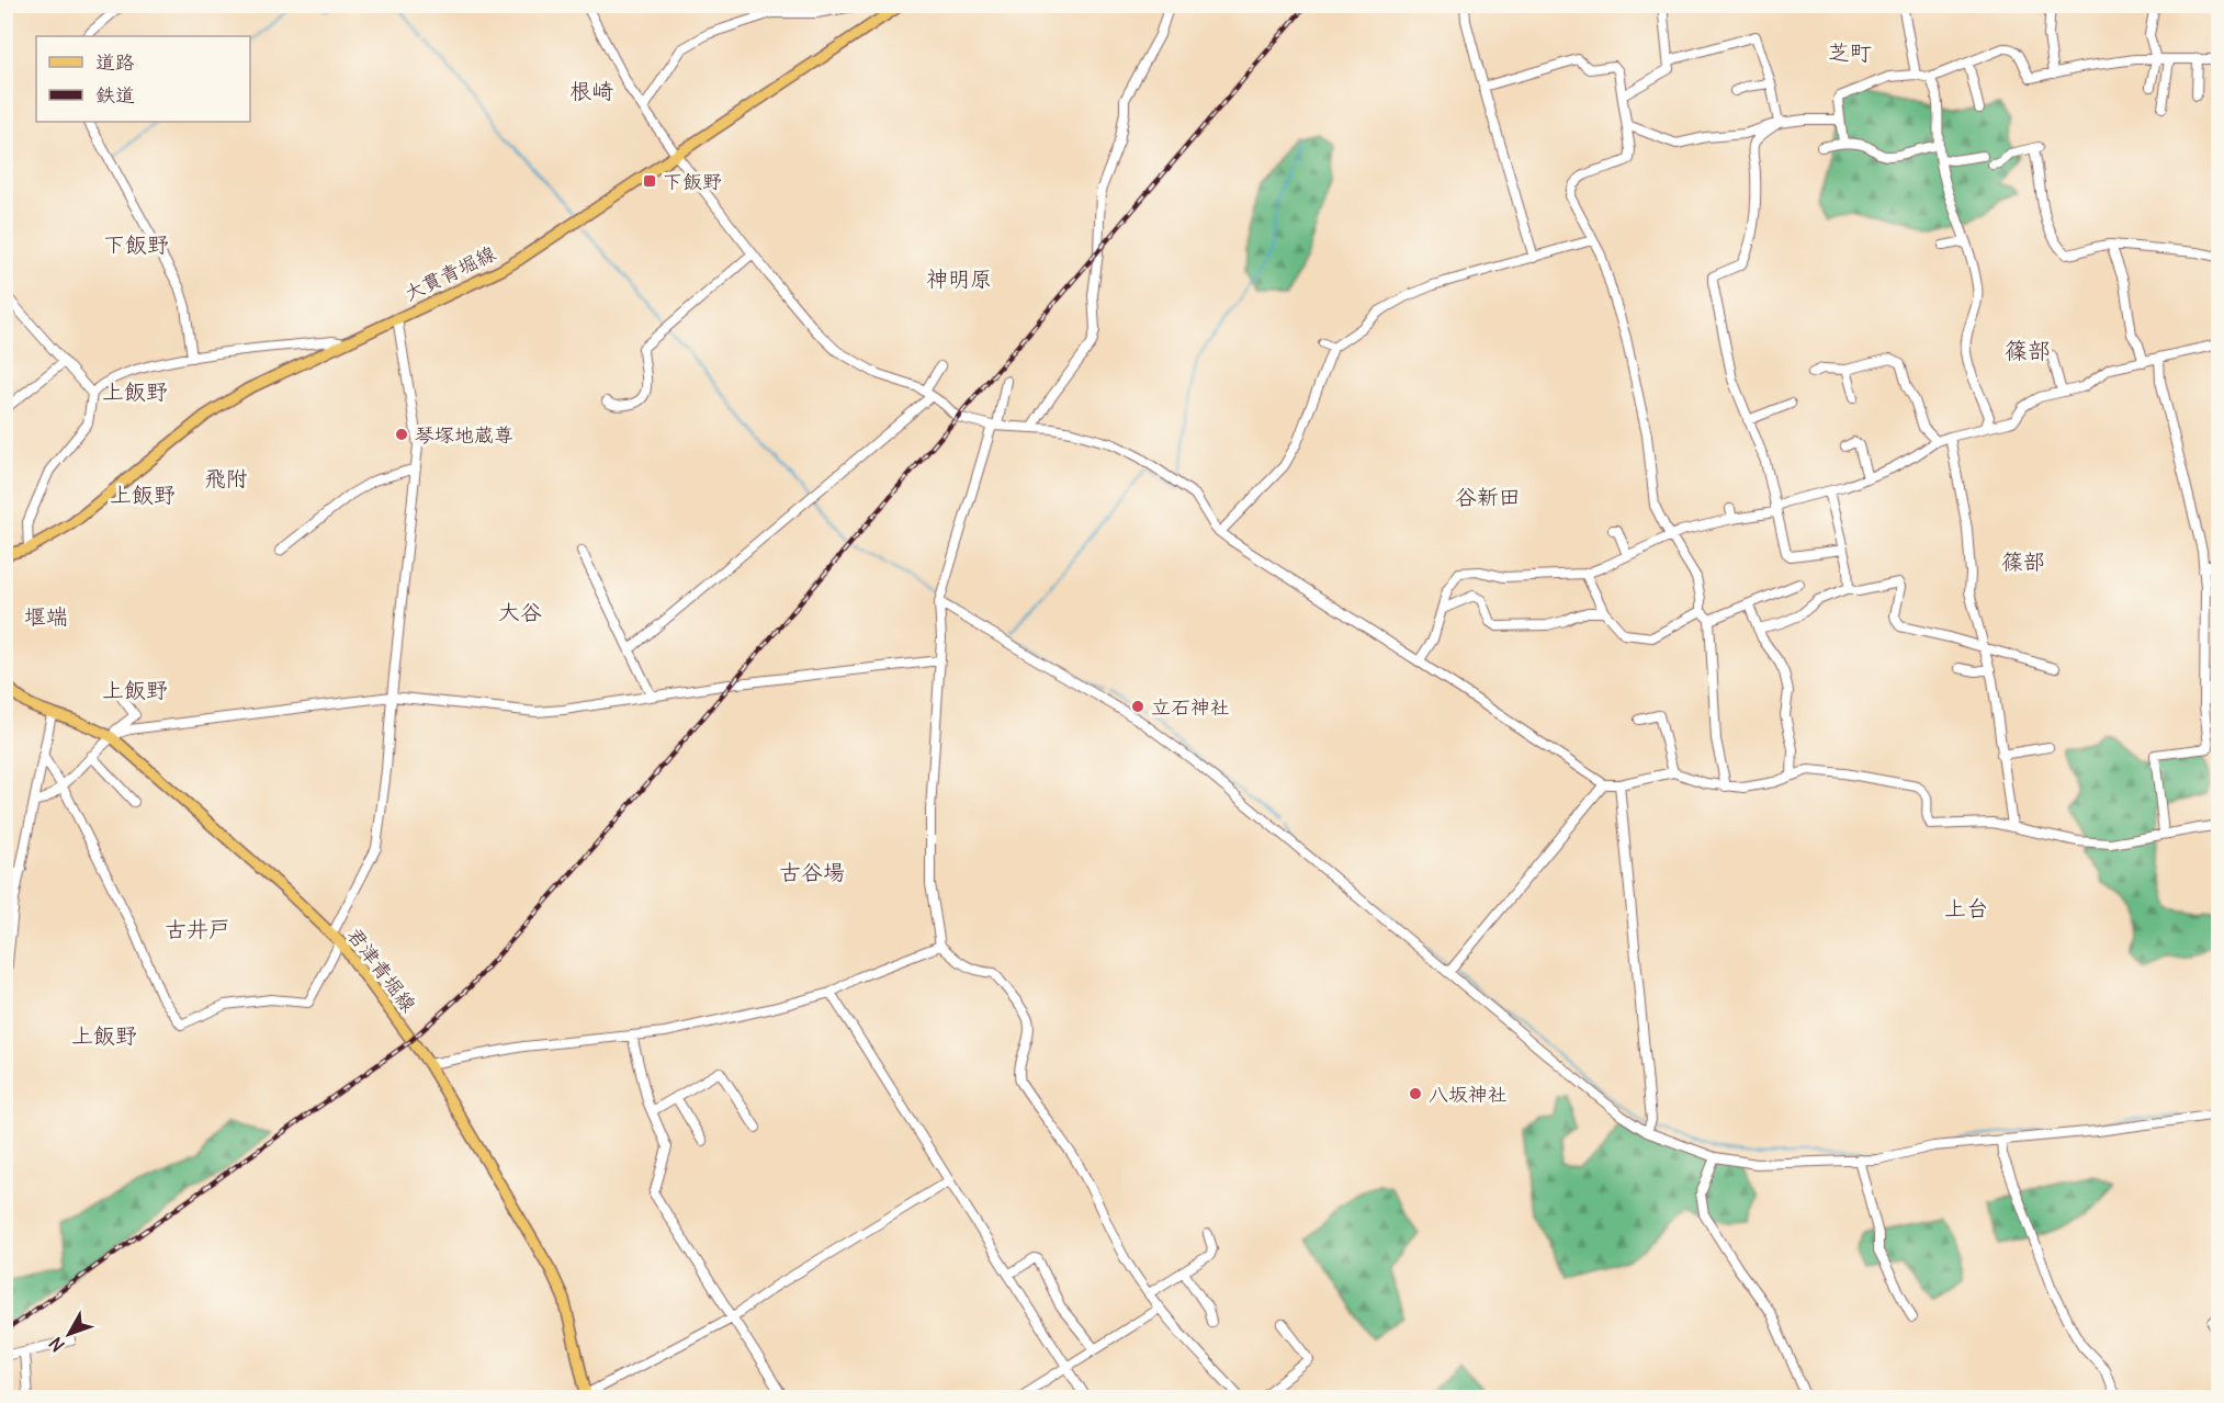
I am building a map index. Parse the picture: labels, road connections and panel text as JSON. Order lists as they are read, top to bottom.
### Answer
{
  "streets": {
    "main road": ["大貫青堀線", "君津青堀線"]
  },
  "districts": [
    "芝町",
    "根崎",
    "下飯野",
    "神明原",
    "篠部",
    "上飯野",
    "飛附",
    "上飯野",
    "谷新田",
    "篠部",
    "大谷",
    "堰端",
    "上飯野",
    "古谷場",
    "上台",
    "古井戸",
    "上飯野"
  ],
  "places": {
    "transit": ["下飯野"],
    "other": ["琴塚地蔵尊", "立石神社", "八坂神社"]
  },
  "legend": ["道路", "鉄道"],
  "north": "bottom left"
}
